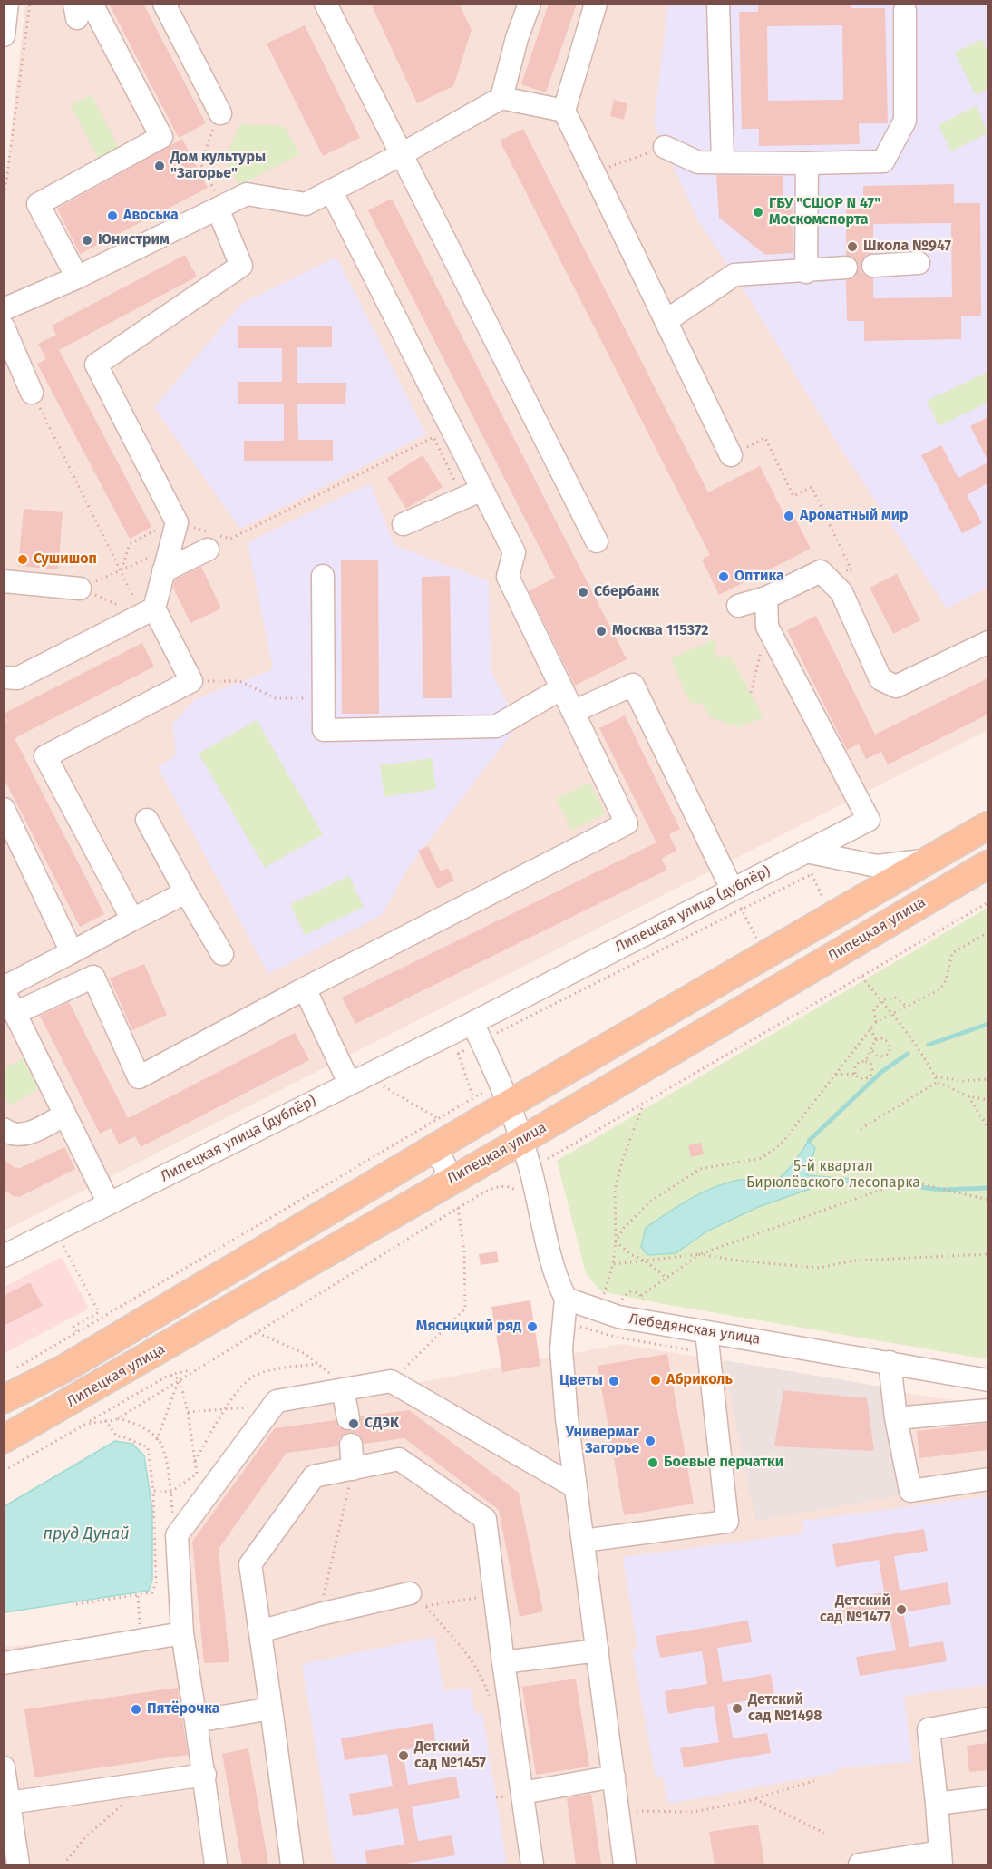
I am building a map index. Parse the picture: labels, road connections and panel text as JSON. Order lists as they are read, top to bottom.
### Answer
{
  "streets": {
    "main road": ["Липецкая улица"],
    "street": ["Липецкая улица (дублёр)", "Лебедянская улица"]
  },
  "water": ["пруд Дунай"],
  "parks": ["5-й квартал Бирюлёвского лесопарка"],
  "places": [
    "Дом культуры \"Загорье\"",
    "ГБУ \"СШОР N 47\" Москомспорта",
    "Авоська",
    "Юнистрим",
    "Школа №947",
    "Ароматный мир",
    "Сушишоп",
    "Оптика",
    "Сбербанк",
    "Москва 115372",
    "Мясницкий ряд",
    "Абриколь",
    "Цветы",
    "СДЭК",
    "Универмаг Загорье",
    "Боевые перчатки",
    "Детский сад №1477",
    "Детский сад №1498",
    "Пятёрочка",
    "Детский сад №1457"
  ]
}
